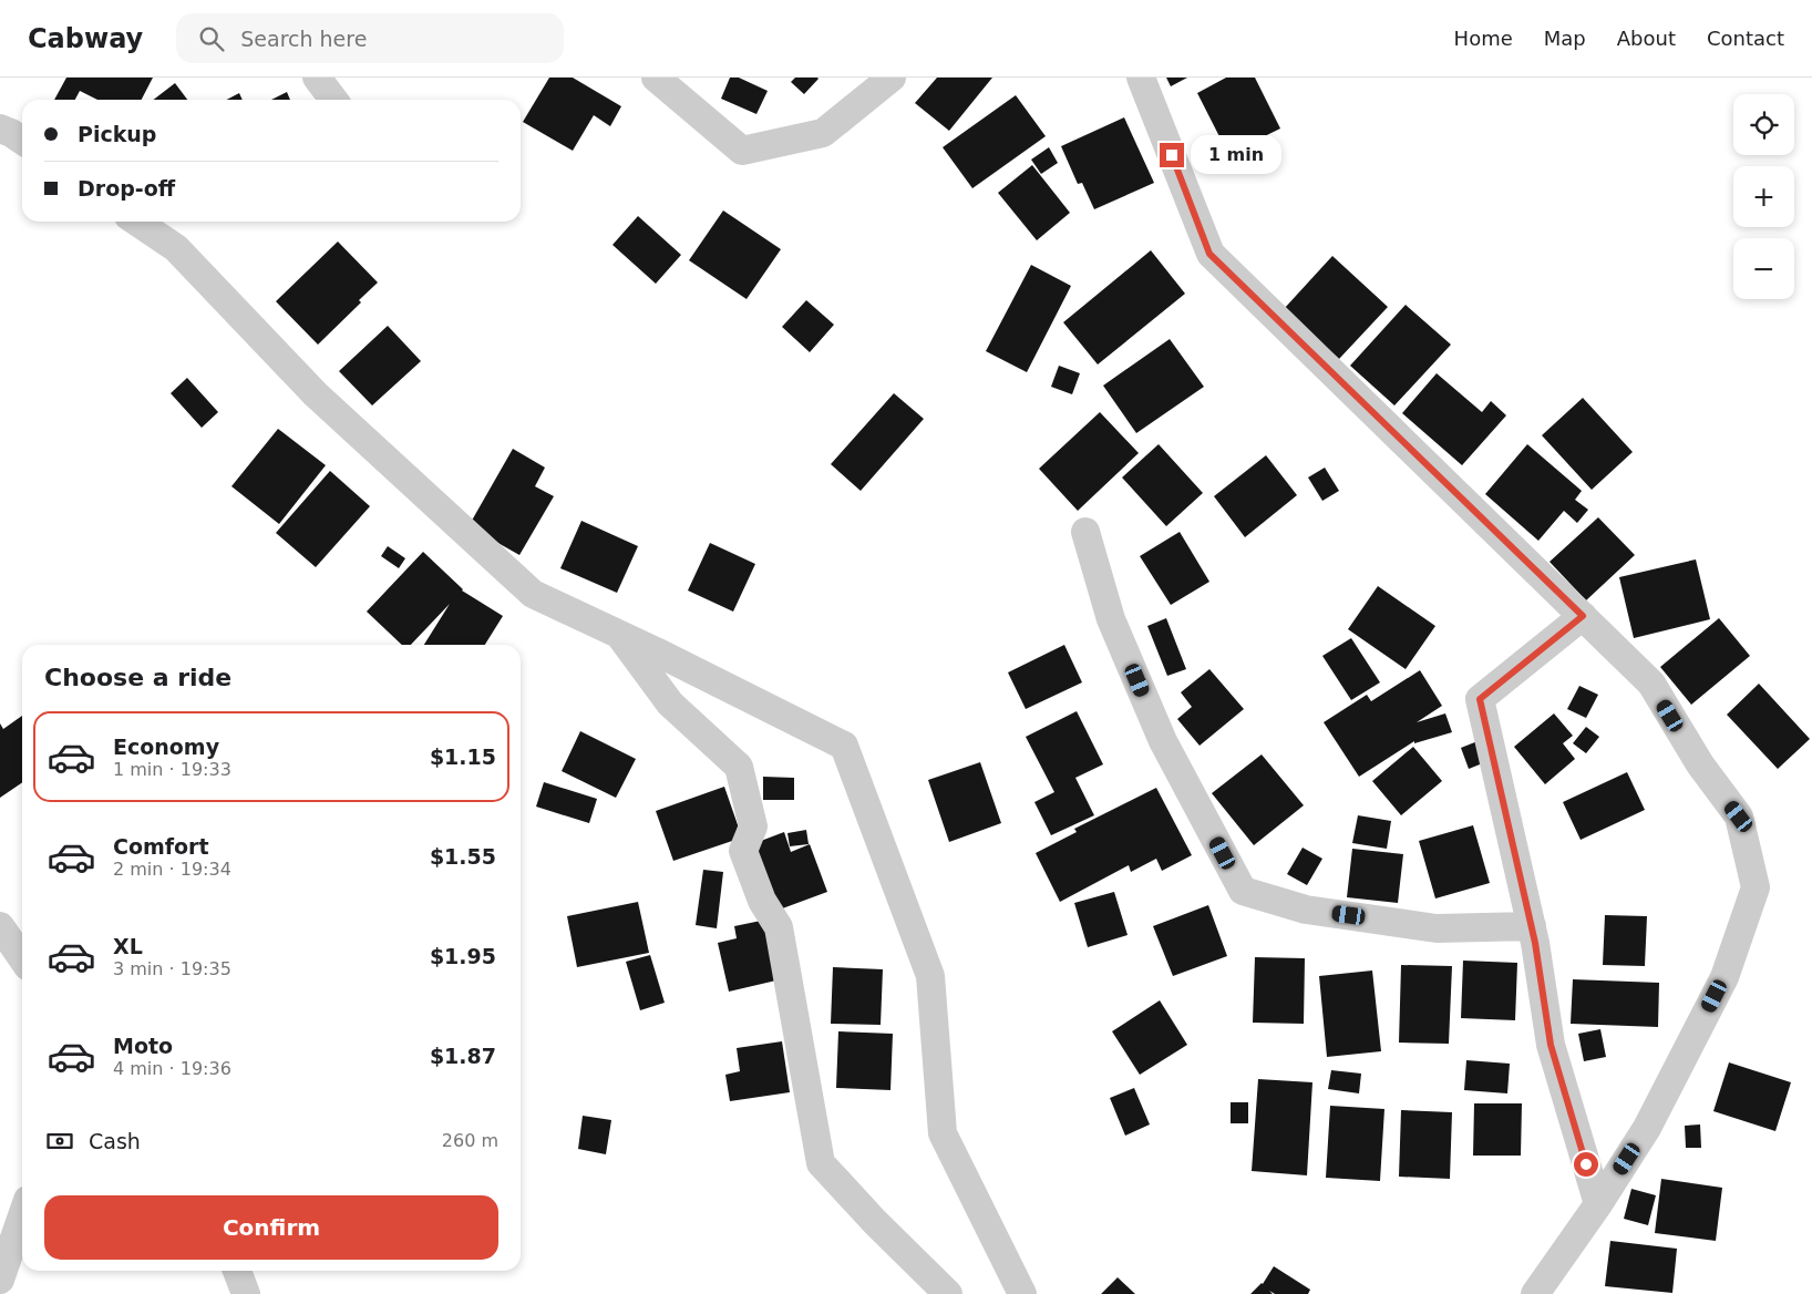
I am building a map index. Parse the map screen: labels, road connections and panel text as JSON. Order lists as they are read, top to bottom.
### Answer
{
  "page": {
    "header": "Cabway",
    "search": "Search here",
    "nav": [
      "Home",
      "Map",
      "About",
      "Contact"
    ],
    "map_buttons": ["+", "−"],
    "banner": ["Pickup", "Drop-off"],
    "bubble": "1 min",
    "heading": "Choose a ride",
    "list": [
      {
        "name": "Economy",
        "note": "1 min · 19:33",
        "value": "$1.15"
      },
      {
        "name": "Comfort",
        "note": "2 min · 19:34",
        "value": "$1.55"
      },
      {
        "name": "XL",
        "note": "3 min · 19:35",
        "value": "$1.95"
      },
      {
        "name": "Moto",
        "note": "4 min · 19:36",
        "value": "$1.87"
      }
    ],
    "pay": ["Cash", "260 m"],
    "buttons": "Confirm"
  }
}
